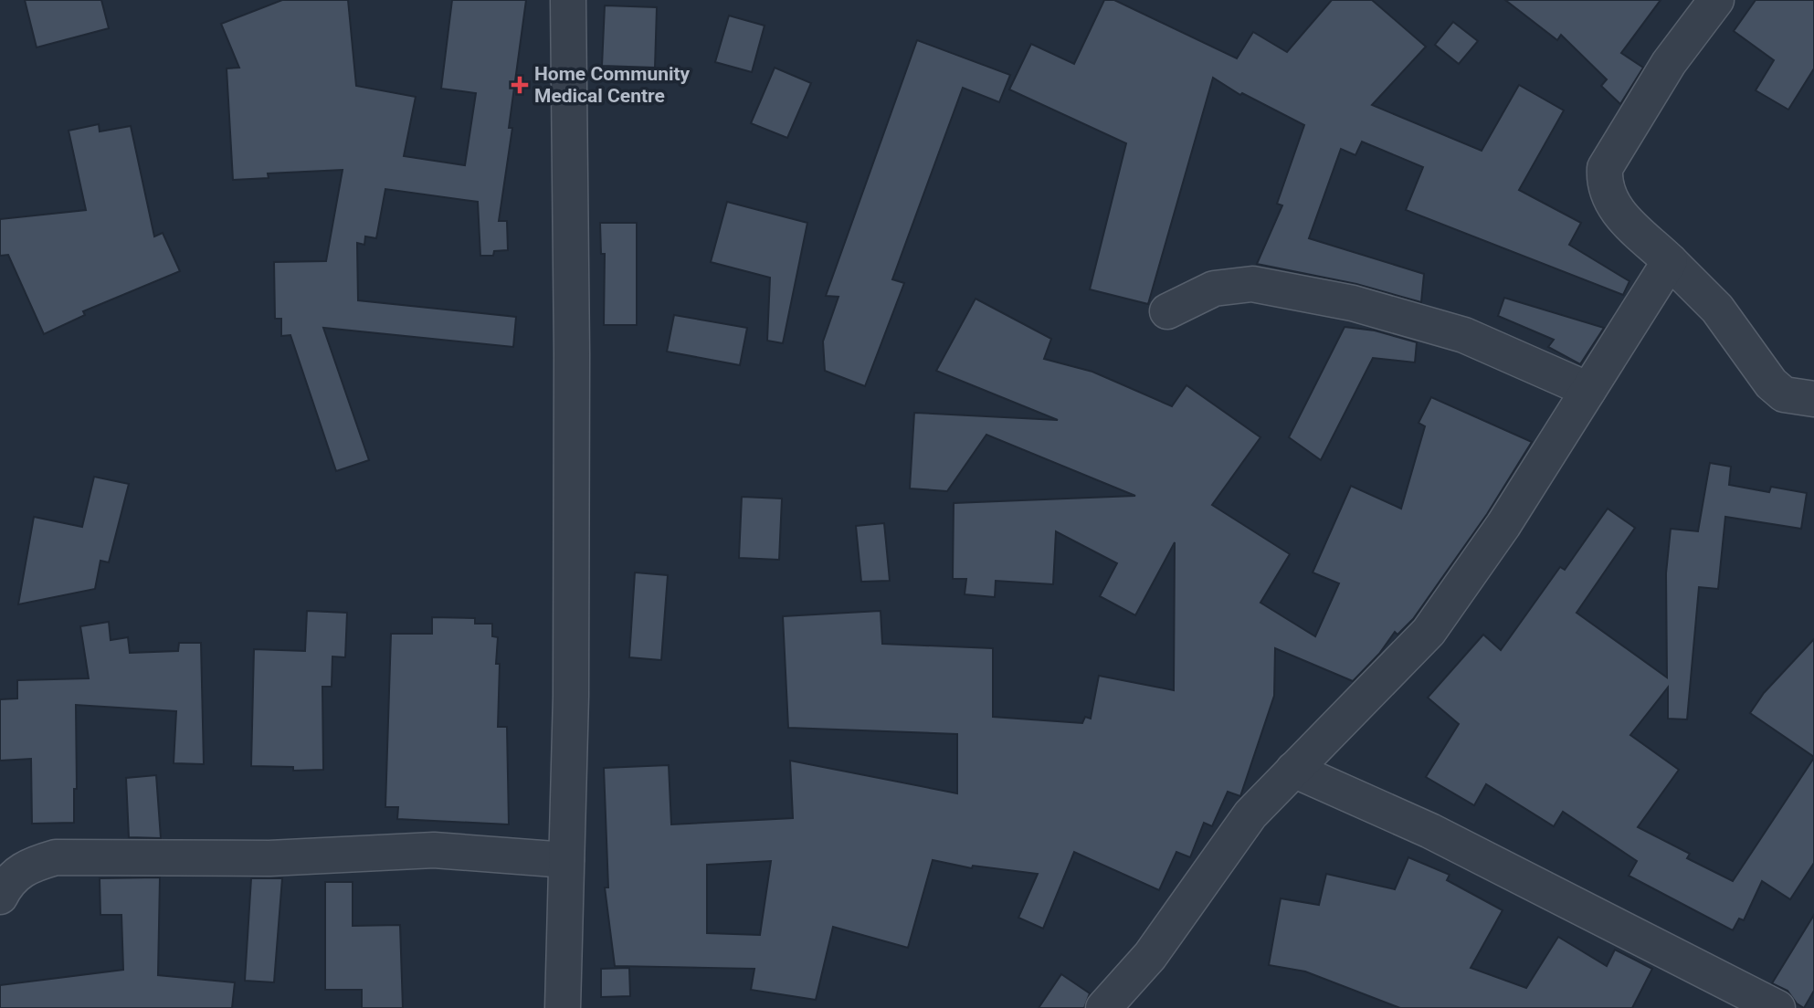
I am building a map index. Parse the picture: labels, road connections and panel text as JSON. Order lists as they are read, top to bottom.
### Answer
{
  "places": {
    "health": ["Home Community Medical Centre"]
  }
}
